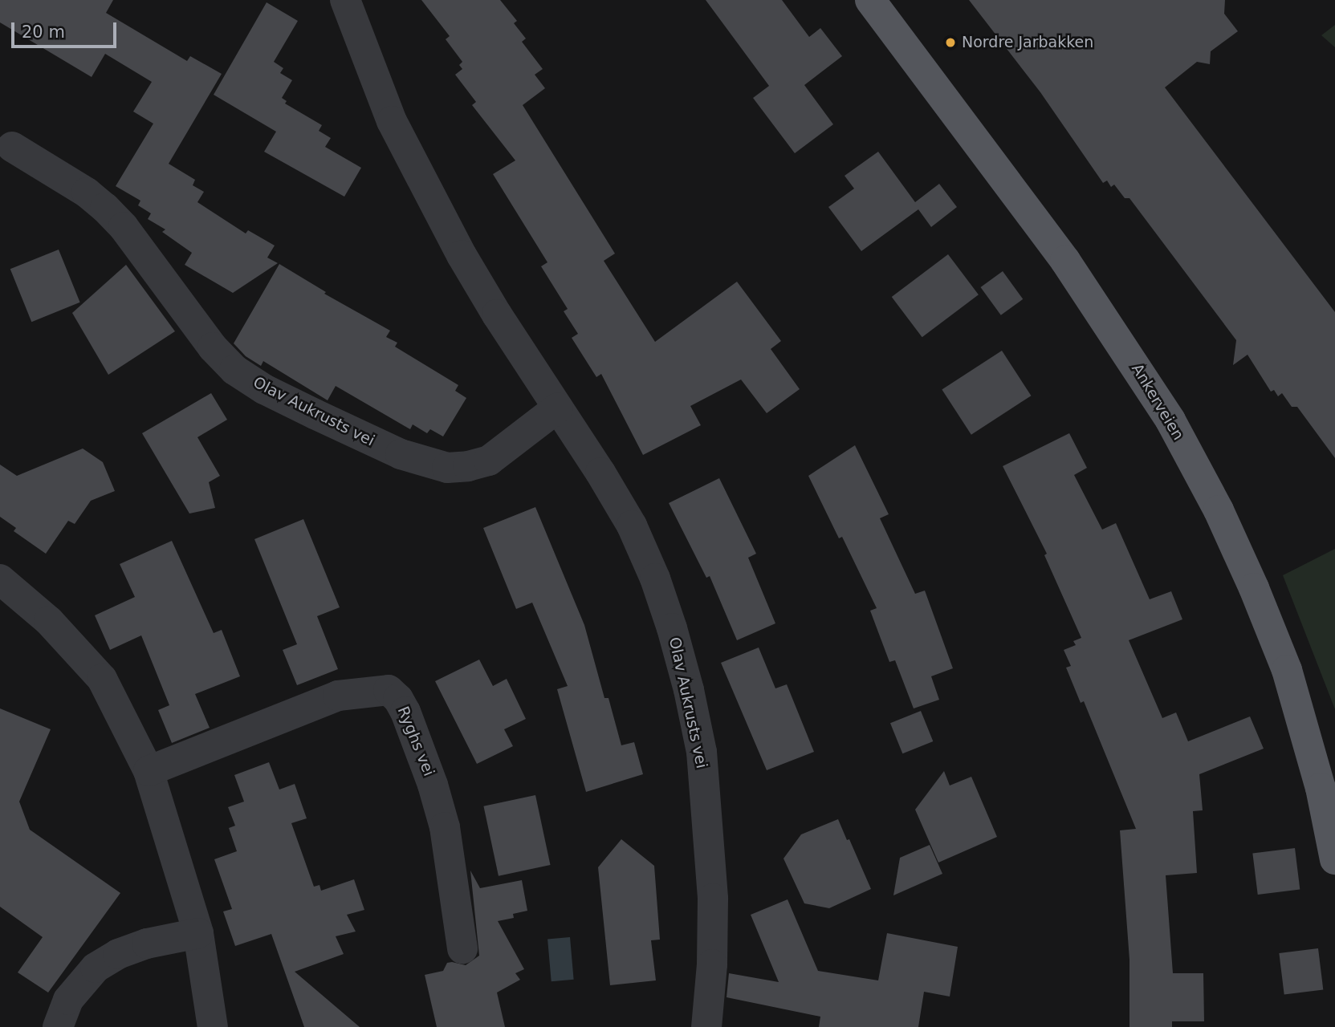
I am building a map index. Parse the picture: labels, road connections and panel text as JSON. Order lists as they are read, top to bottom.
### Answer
{
  "streets": {
    "main road": ["Ankerveien"],
    "street": ["Olav Aukrusts vei", "Ryghs vei"]
  },
  "places": ["Nordre Jarbakken"],
  "scale_bar": "20 m"
}
